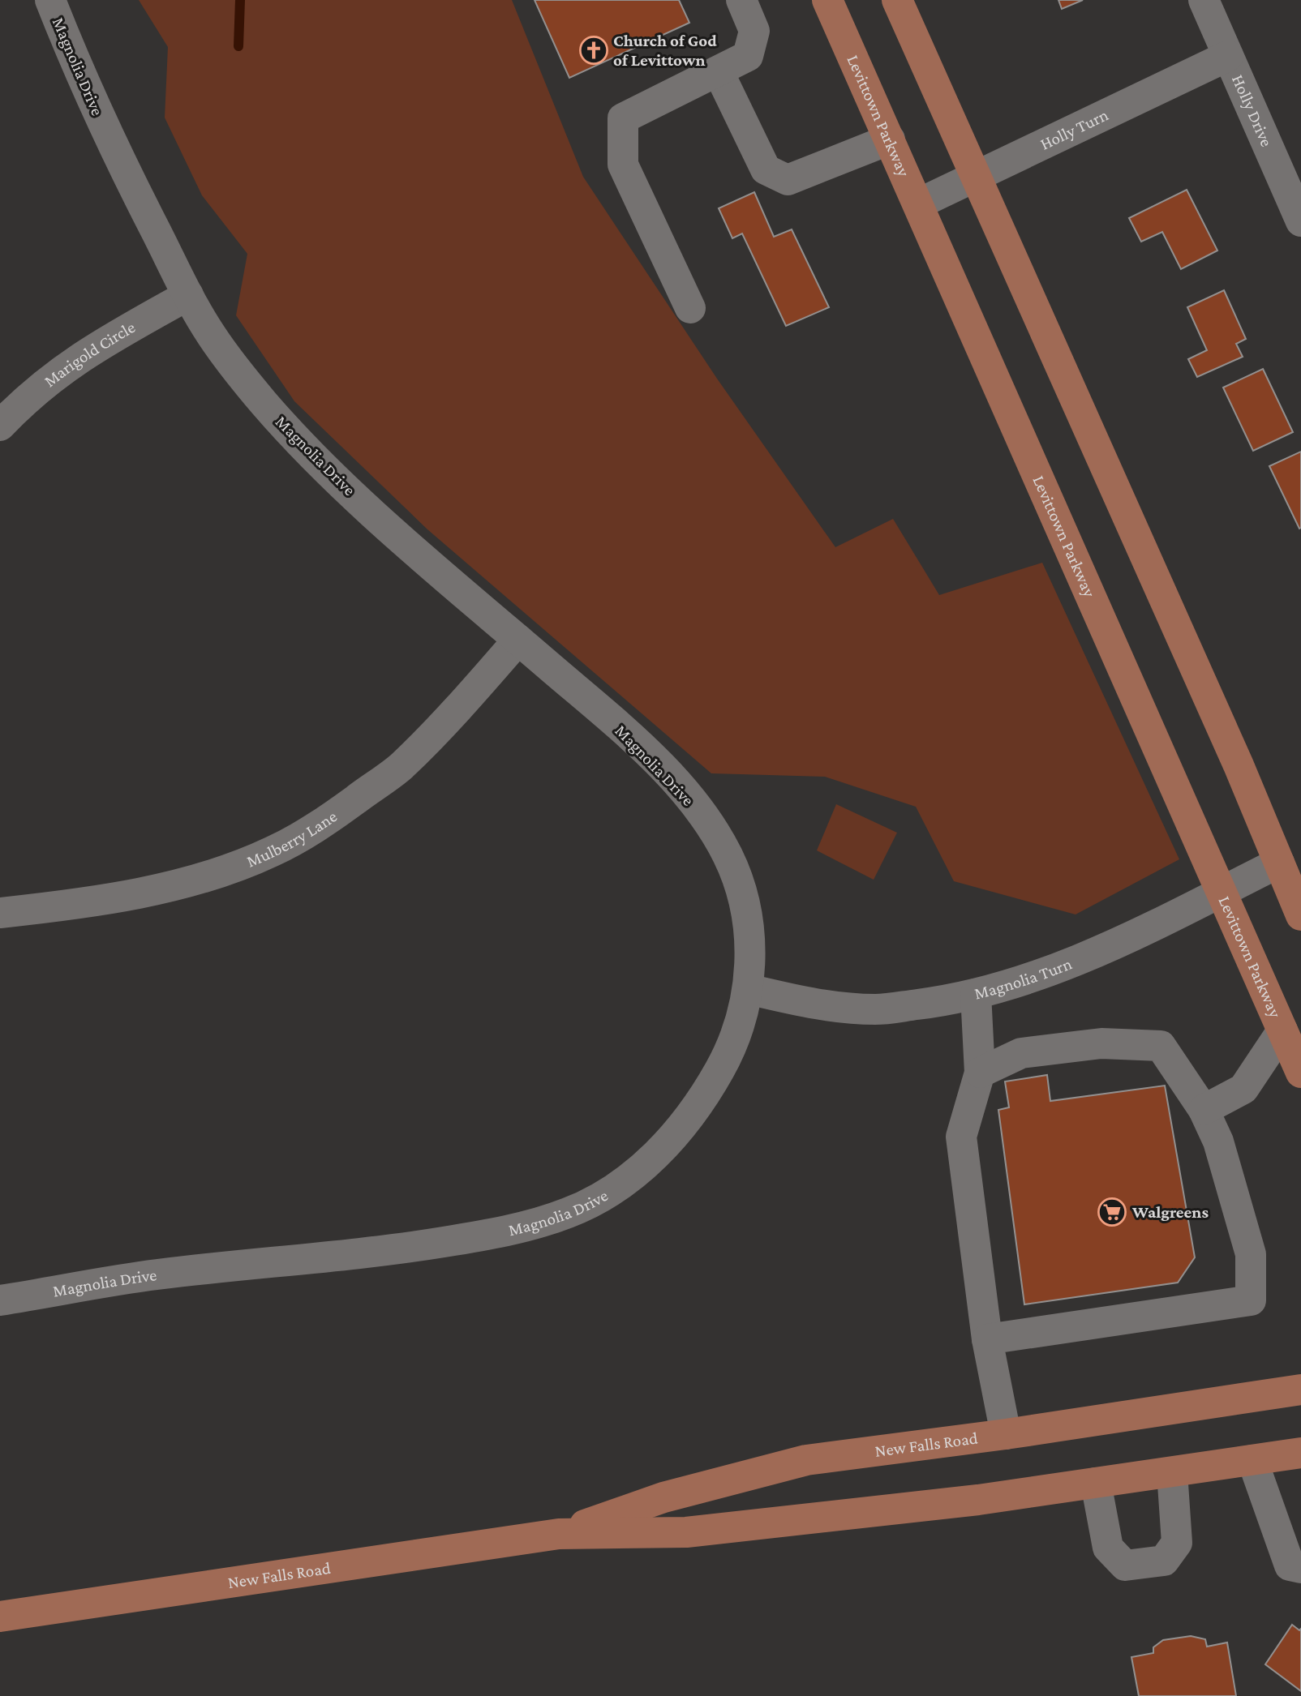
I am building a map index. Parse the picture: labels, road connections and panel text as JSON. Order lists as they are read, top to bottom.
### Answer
{
  "streets": {
    "main road": ["Levittown Parkway", "New Falls Road"],
    "street": [
      "Magnolia Drive",
      "Holly Drive",
      "Holly Turn",
      "Marigold Circle",
      "Mulberry Lane",
      "Magnolia Turn"
    ]
  },
  "crossings": [
    ["Magnolia Drive", "Marigold Circle"],
    ["Magnolia Drive", "Mulberry Lane"],
    ["Magnolia Drive", "Magnolia Turn"],
    ["Holly Drive", "Holly Turn"],
    ["Levittown Parkway", "Holly Turn"],
    ["Levittown Parkway", "Magnolia Turn"]
  ],
  "places": {
    "church": ["Church of God of Levittown"],
    "supermarket": ["Walgreens"]
  }
}
